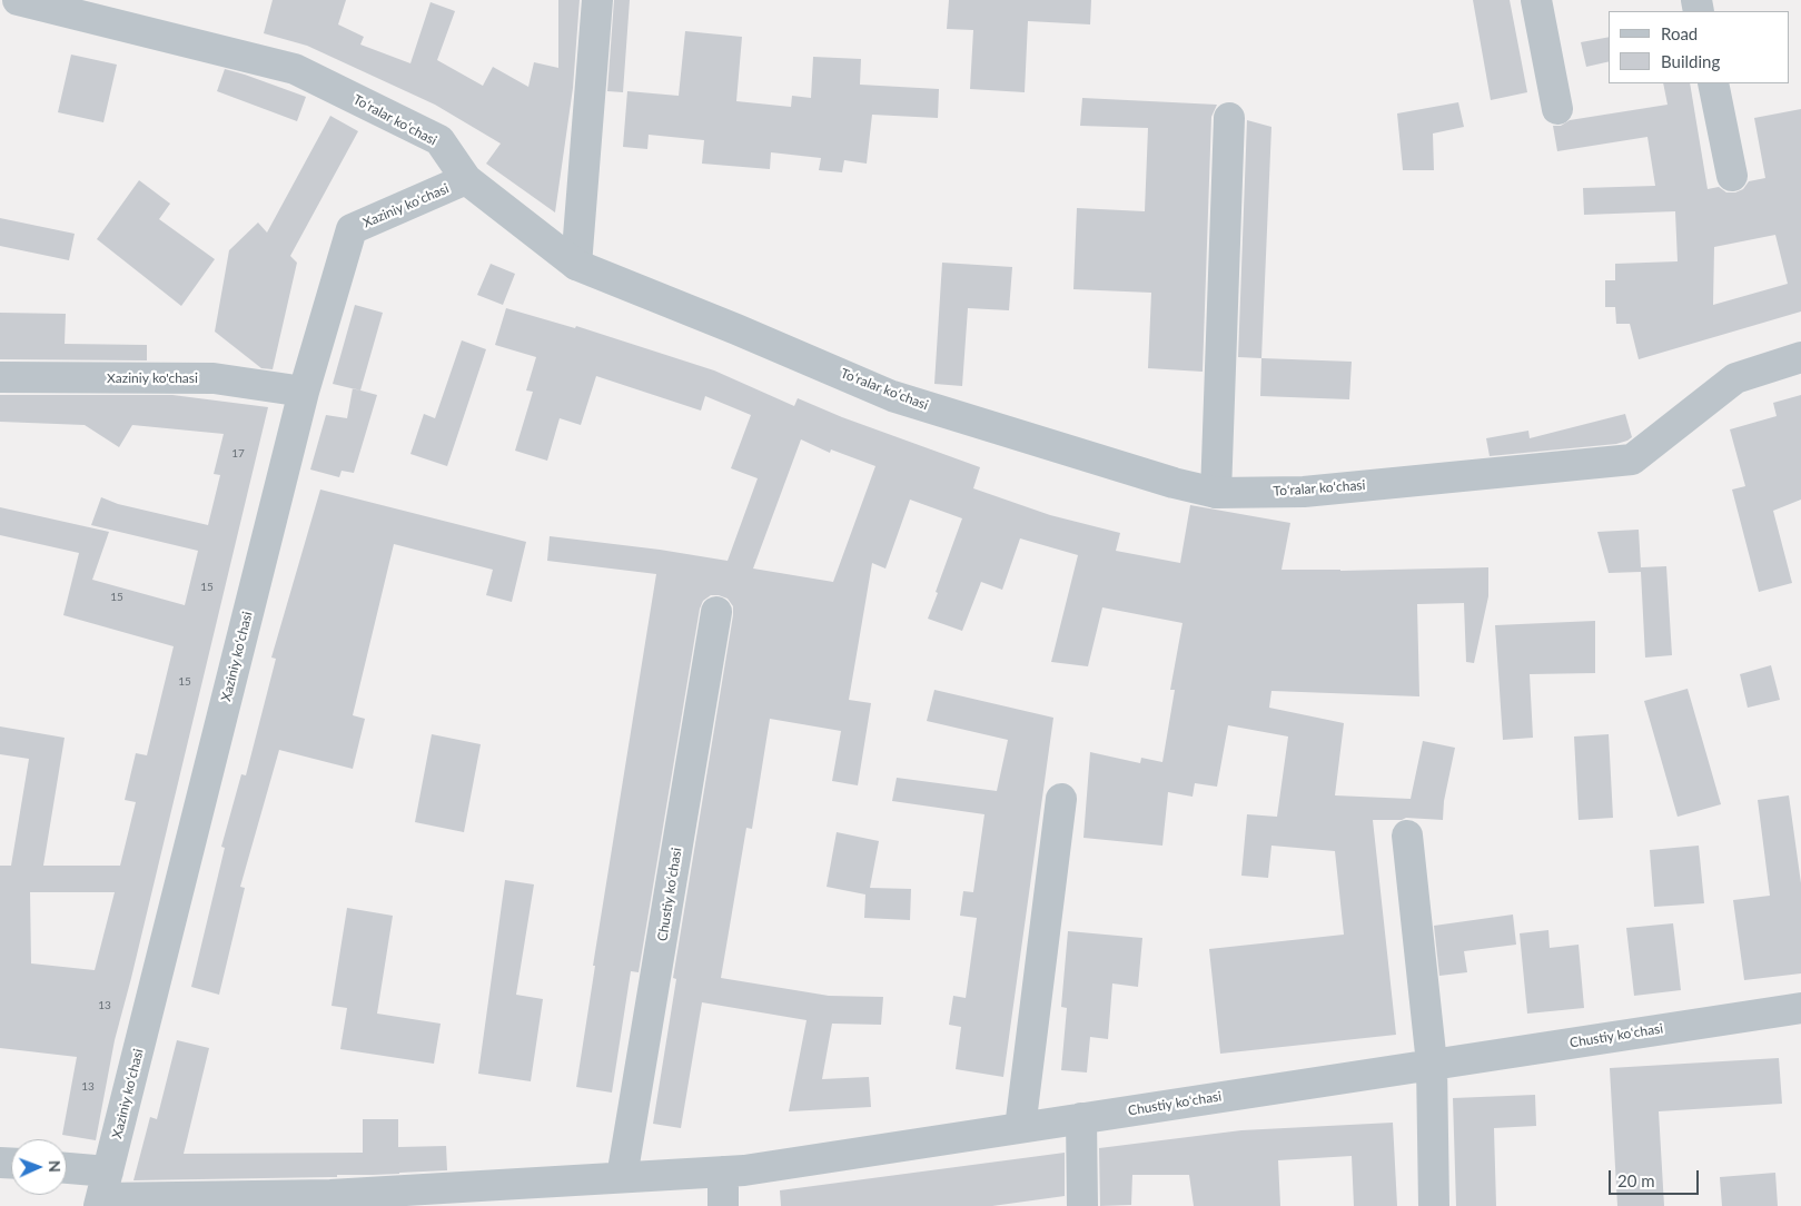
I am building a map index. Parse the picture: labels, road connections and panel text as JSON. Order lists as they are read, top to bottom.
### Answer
{
  "streets": {
    "street": [
      "Toʻralar koʻchasi",
      "Xaziniy koʻchasi",
      "Xaziniy ko'chasi",
      "Chustiy koʻchasi"
    ]
  },
  "crossings": [
    ["Toʻralar koʻchasi", "Xaziniy koʻchasi"],
    ["Xaziniy koʻchasi", "Xaziniy ko'chasi"],
    ["Xaziniy koʻchasi", "Chustiy koʻchasi"]
  ],
  "house_numbers": [
    "17",
    "15",
    "15",
    "15",
    "13",
    "13"
  ],
  "legend": ["Road", "Building"],
  "scale_bar": "20 m",
  "north": "right"
}
